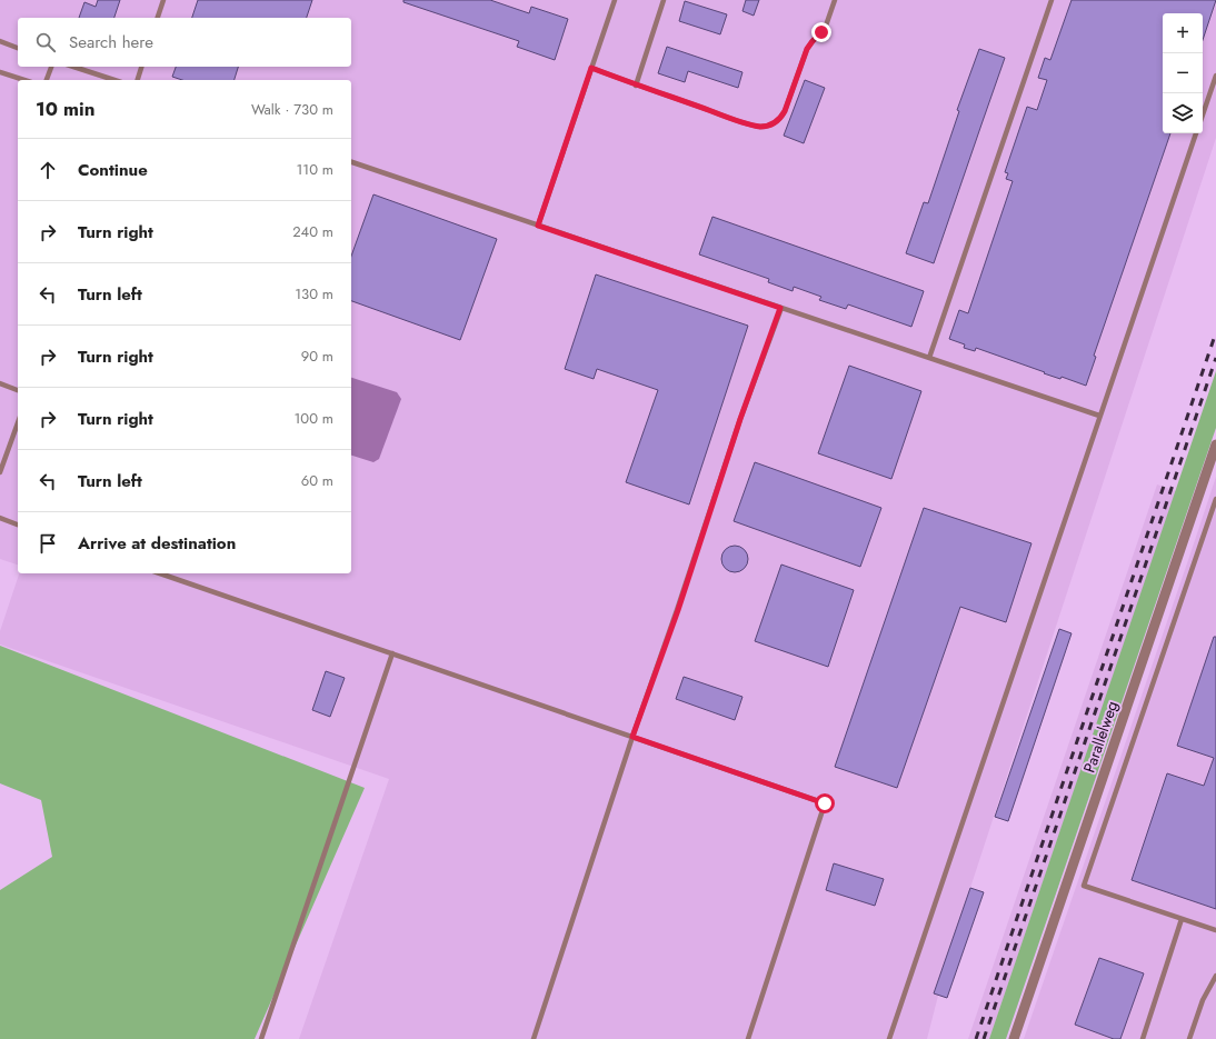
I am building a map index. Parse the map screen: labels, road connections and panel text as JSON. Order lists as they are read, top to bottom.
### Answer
{
  "streets": {
    "street": ["Parallelweg"]
  },
  "page": {
    "map_buttons": ["+", "−"],
    "search": "Search here",
    "heading": ["10 min", "Walk · 730 m"],
    "list": [
      ["Continue", "110 m"],
      ["Turn right", "240 m"],
      ["Turn left", "130 m"],
      ["Turn right", "90 m"],
      ["Turn right", "100 m"],
      ["Turn left", "60 m"],
      "Arrive at destination"
    ]
  }
}
